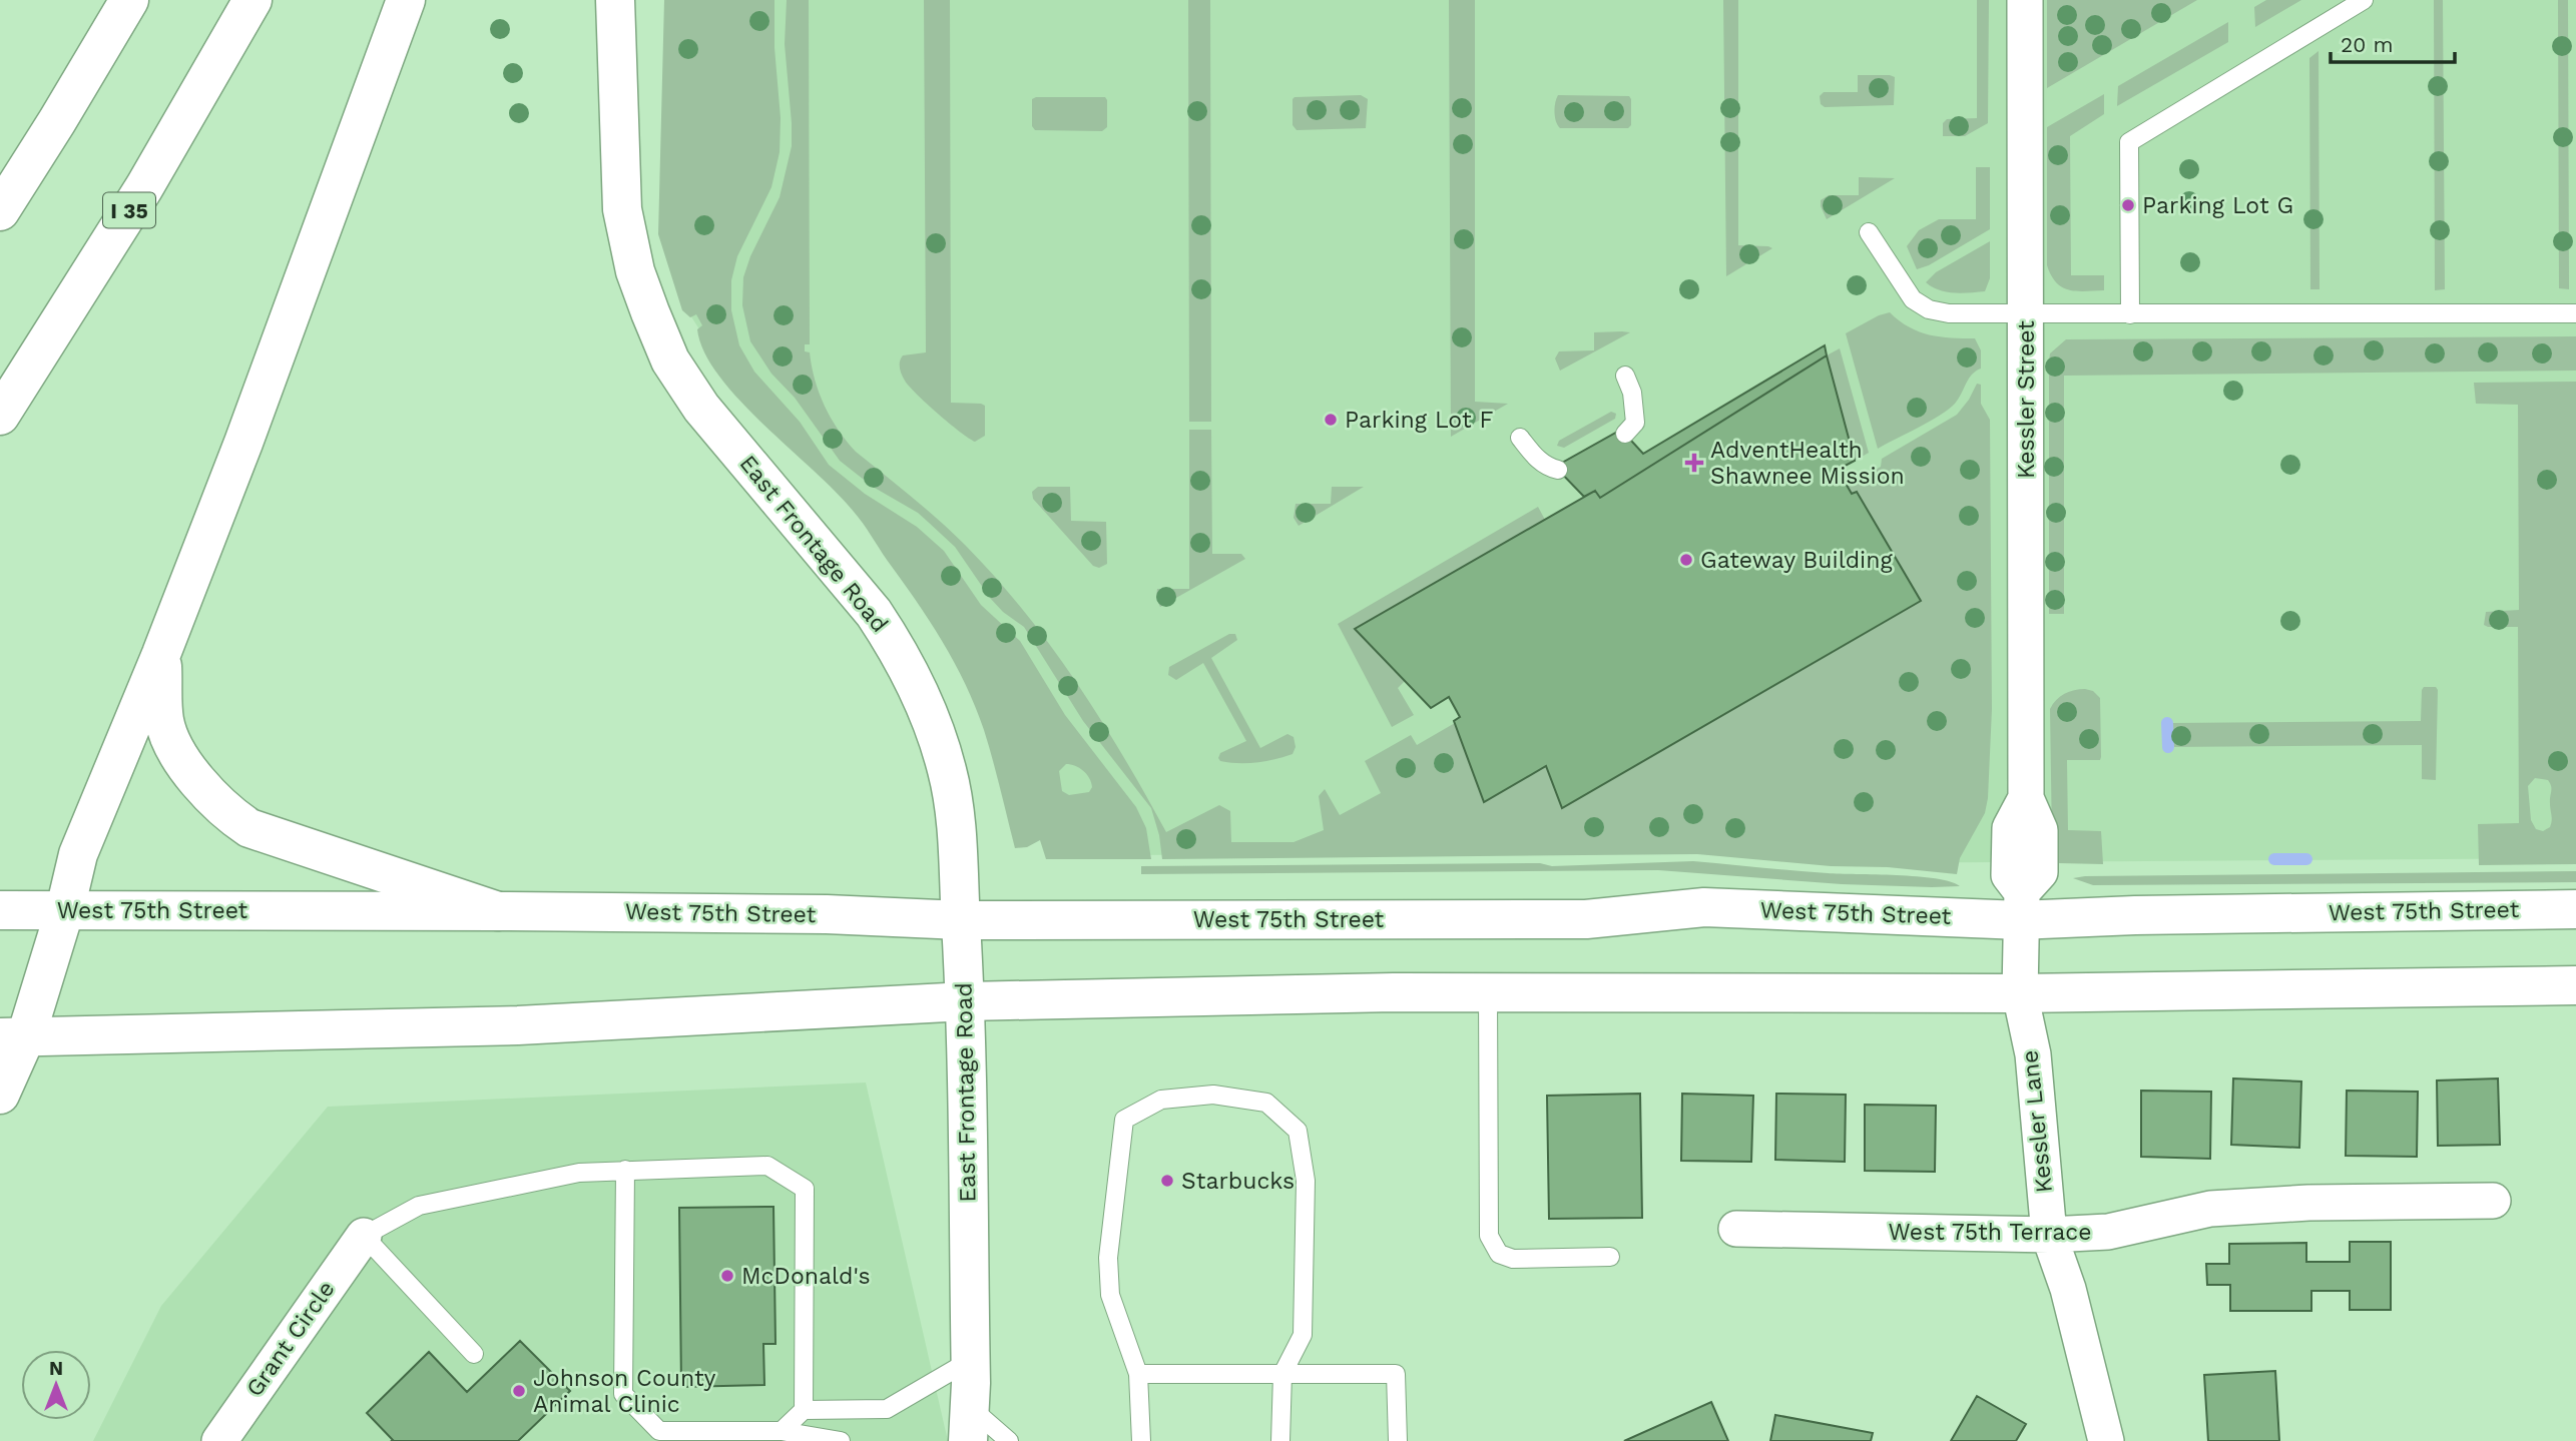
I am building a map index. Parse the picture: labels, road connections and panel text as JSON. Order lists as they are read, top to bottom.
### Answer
{
  "streets": {
    "main road": ["I 35", "East Frontage Road", "West 75th Street"],
    "street": [
      "Kessler Street",
      "Kessler Lane",
      "West 75th Terrace",
      "Grant Circle"
    ]
  },
  "crossings": [
    ["Kessler Street", "West 75th Street"],
    ["Kessler Street", "Kessler Lane"],
    ["East Frontage Road", "West 75th Street"],
    ["West 75th Street", "Kessler Lane"],
    ["Kessler Lane", "West 75th Terrace"]
  ],
  "places": {
    "other": [
      "Parking Lot G",
      "Parking Lot F",
      "Gateway Building",
      "Starbucks",
      "McDonald's",
      "Johnson County Animal Clinic"
    ],
    "health": ["AdventHealth Shawnee Mission"]
  },
  "scale_bar": "20 m",
  "north": "top"
}
